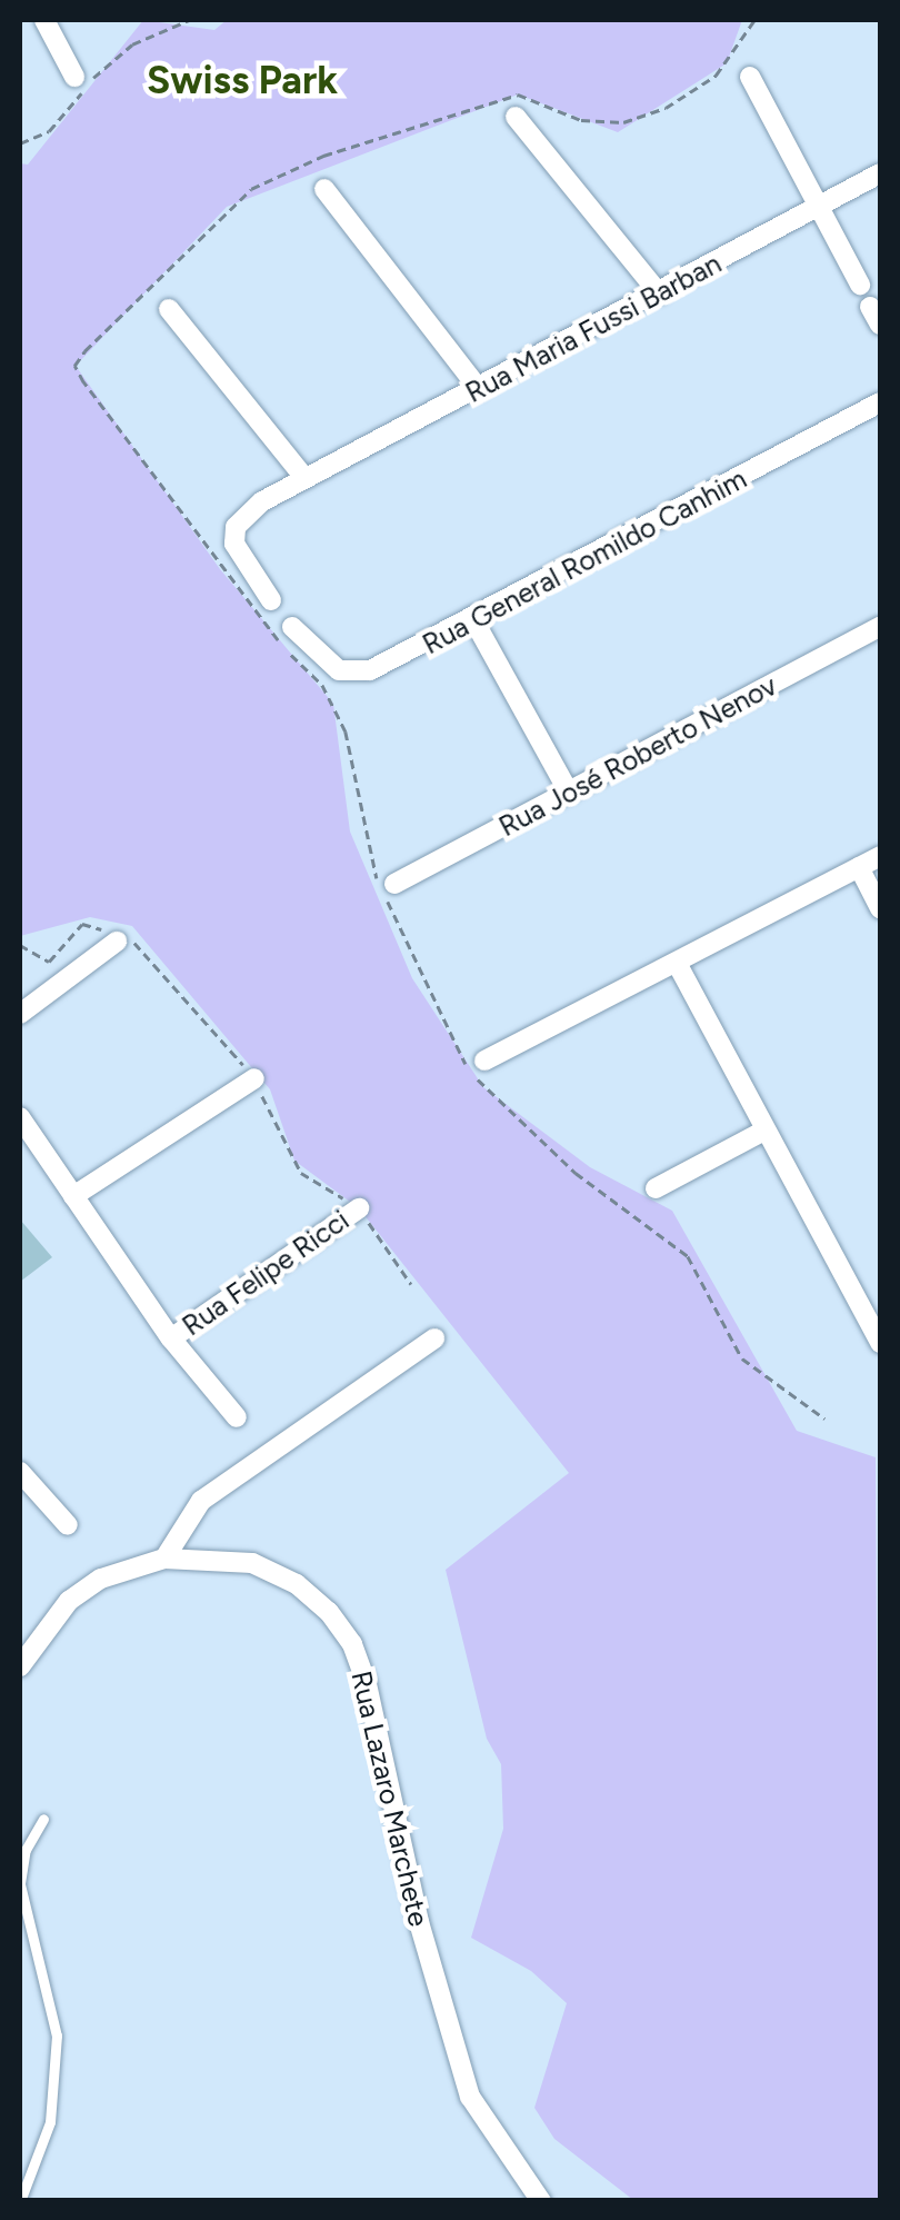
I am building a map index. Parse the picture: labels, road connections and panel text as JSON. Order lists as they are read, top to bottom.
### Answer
{
  "streets": {
    "street": [
      "Rua Maria Fussi Barban",
      "Rua General Romildo Canhim",
      "Rua José Roberto Nenov",
      "Rua Felipe Ricci",
      "Rua Lazaro Marchete"
    ]
  },
  "districts": ["Swiss Park"]
}
